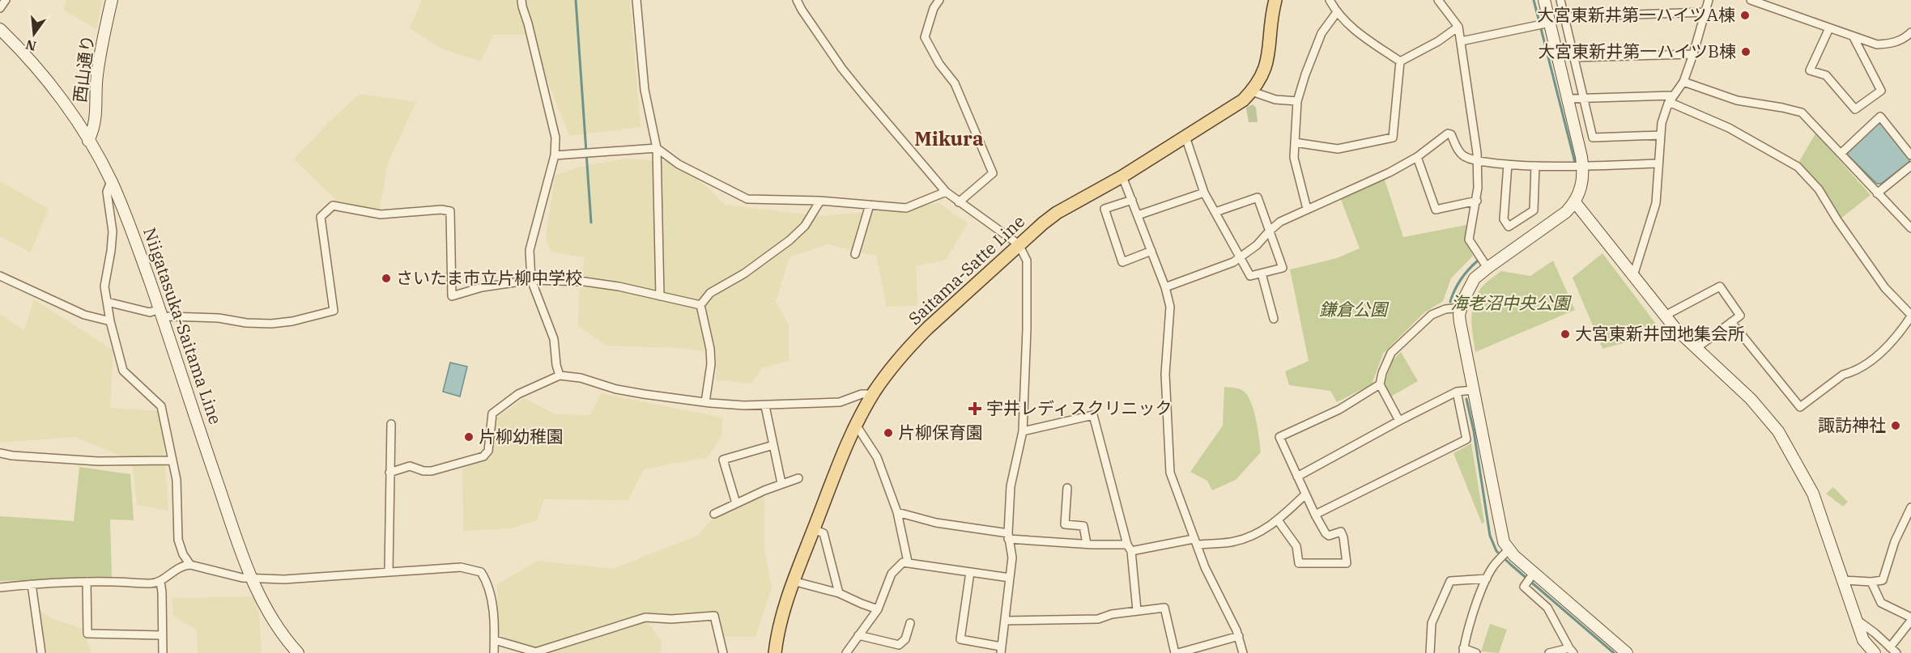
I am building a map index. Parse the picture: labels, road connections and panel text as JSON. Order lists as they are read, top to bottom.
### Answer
{
  "streets": {
    "main road": ["Saitama-Satte Line"],
    "street": ["西山通り", "Niigatasuka-Saitama Line"]
  },
  "crossings": [
    ["西山通り", "Niigatasuka-Saitama Line"]
  ],
  "districts": ["Mikura"],
  "parks": ["海老沼中央公園", "鎌倉公園"],
  "places": {
    "other": [
      "大宮東新井第一ハイツA棟",
      "大宮東新井第一ハイツB棟",
      "さいたま市立片柳中学校",
      "大宮東新井団地集会所",
      "諏訪神社",
      "片柳保育園",
      "片柳幼稚園"
    ],
    "health": ["宇井レディスクリニック"]
  },
  "north": "bottom"
}
